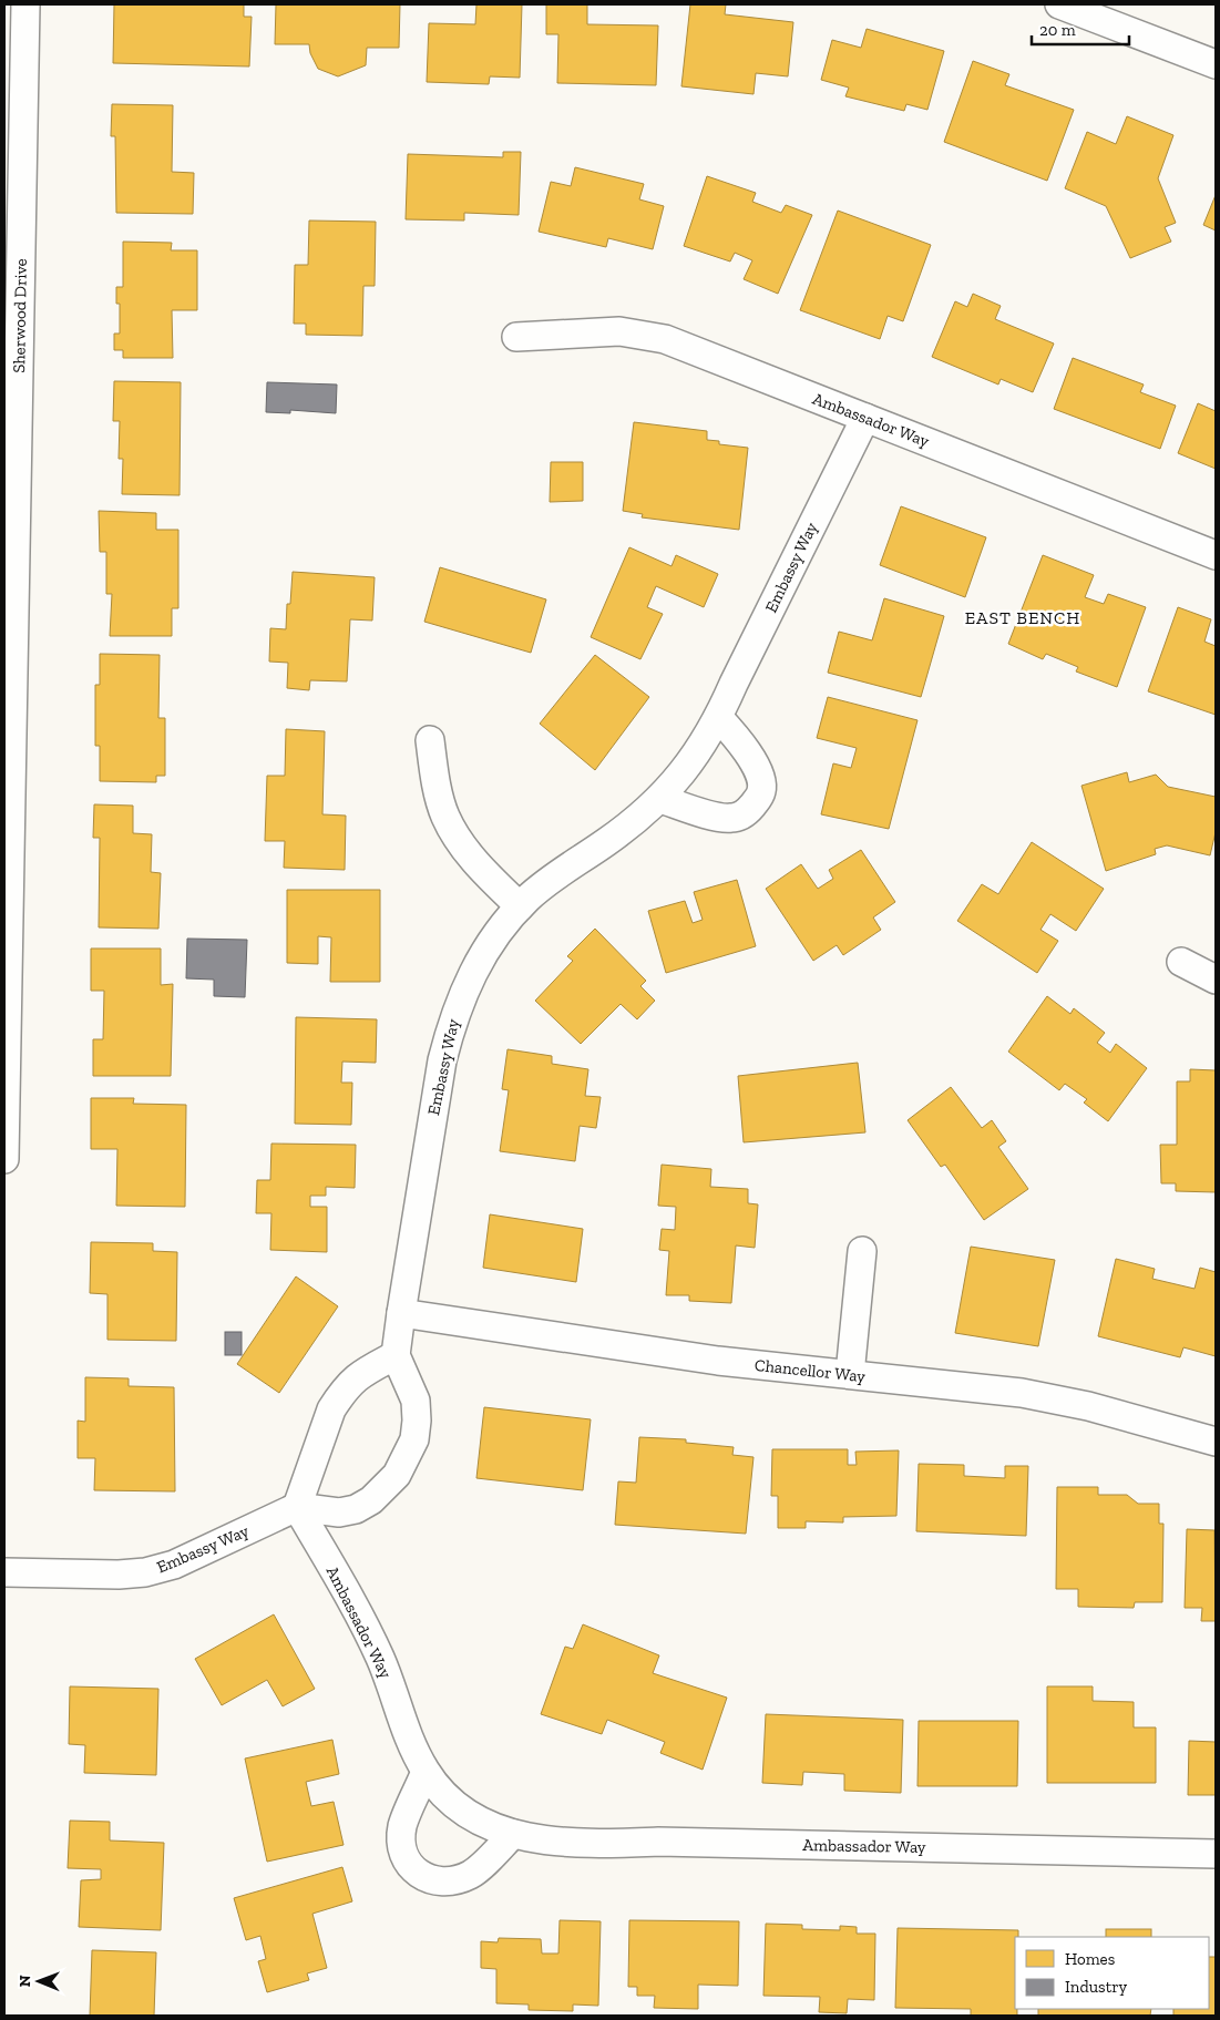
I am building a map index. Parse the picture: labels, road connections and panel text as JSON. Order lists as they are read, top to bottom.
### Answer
{
  "streets": {
    "street": [
      "Sherwood Drive",
      "Ambassador Way",
      "Embassy Way",
      "Chancellor Way"
    ]
  },
  "crossings": [
    ["Ambassador Way", "Embassy Way"],
    ["Embassy Way", "Chancellor Way"]
  ],
  "districts": ["EAST BENCH"],
  "legend": ["Homes", "Industry"],
  "scale_bar": "20 m",
  "north": "left"
}
